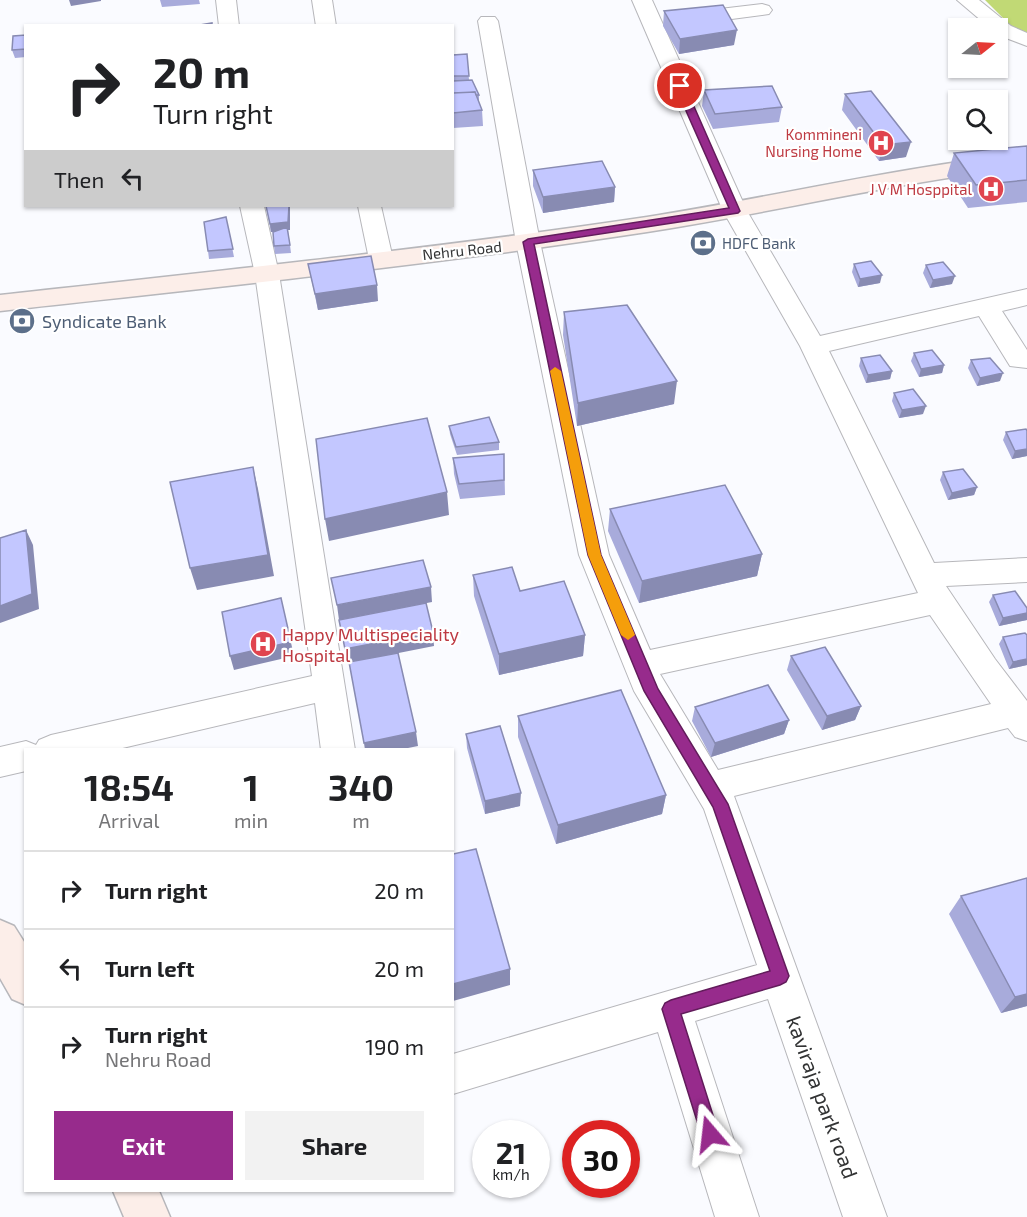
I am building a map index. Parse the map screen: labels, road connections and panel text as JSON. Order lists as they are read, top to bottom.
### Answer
{
  "streets": {
    "main road": ["Nehru Road"],
    "street": ["kaviraja park road"]
  },
  "crossings": [
    ["Nehru Road", "kaviraja park road"]
  ],
  "places": {
    "hospital": ["Kommineni Nursing Home", "J V M Hosppital", "Happy Multispeciality Hospital"],
    "bank": ["HDFC Bank", "Syndicate Bank"]
  },
  "north": "right",
  "page": {
    "turn": ["20 m", "Turn right"],
    "then": "Then",
    "eta": [
      "18:54",
      "Arrival",
      "1",
      "min",
      "340",
      "m"
    ],
    "list": [
      {
        "name": "Turn right",
        "value": "20 m"
      },
      {
        "name": "Turn left",
        "value": "20 m"
      },
      {
        "name": "Turn right",
        "note": "Nehru Road",
        "value": "190 m"
      }
    ],
    "buttons": ["Exit", "Share"],
    "speed": "21 km/h",
    "limit": "30"
  }
}
